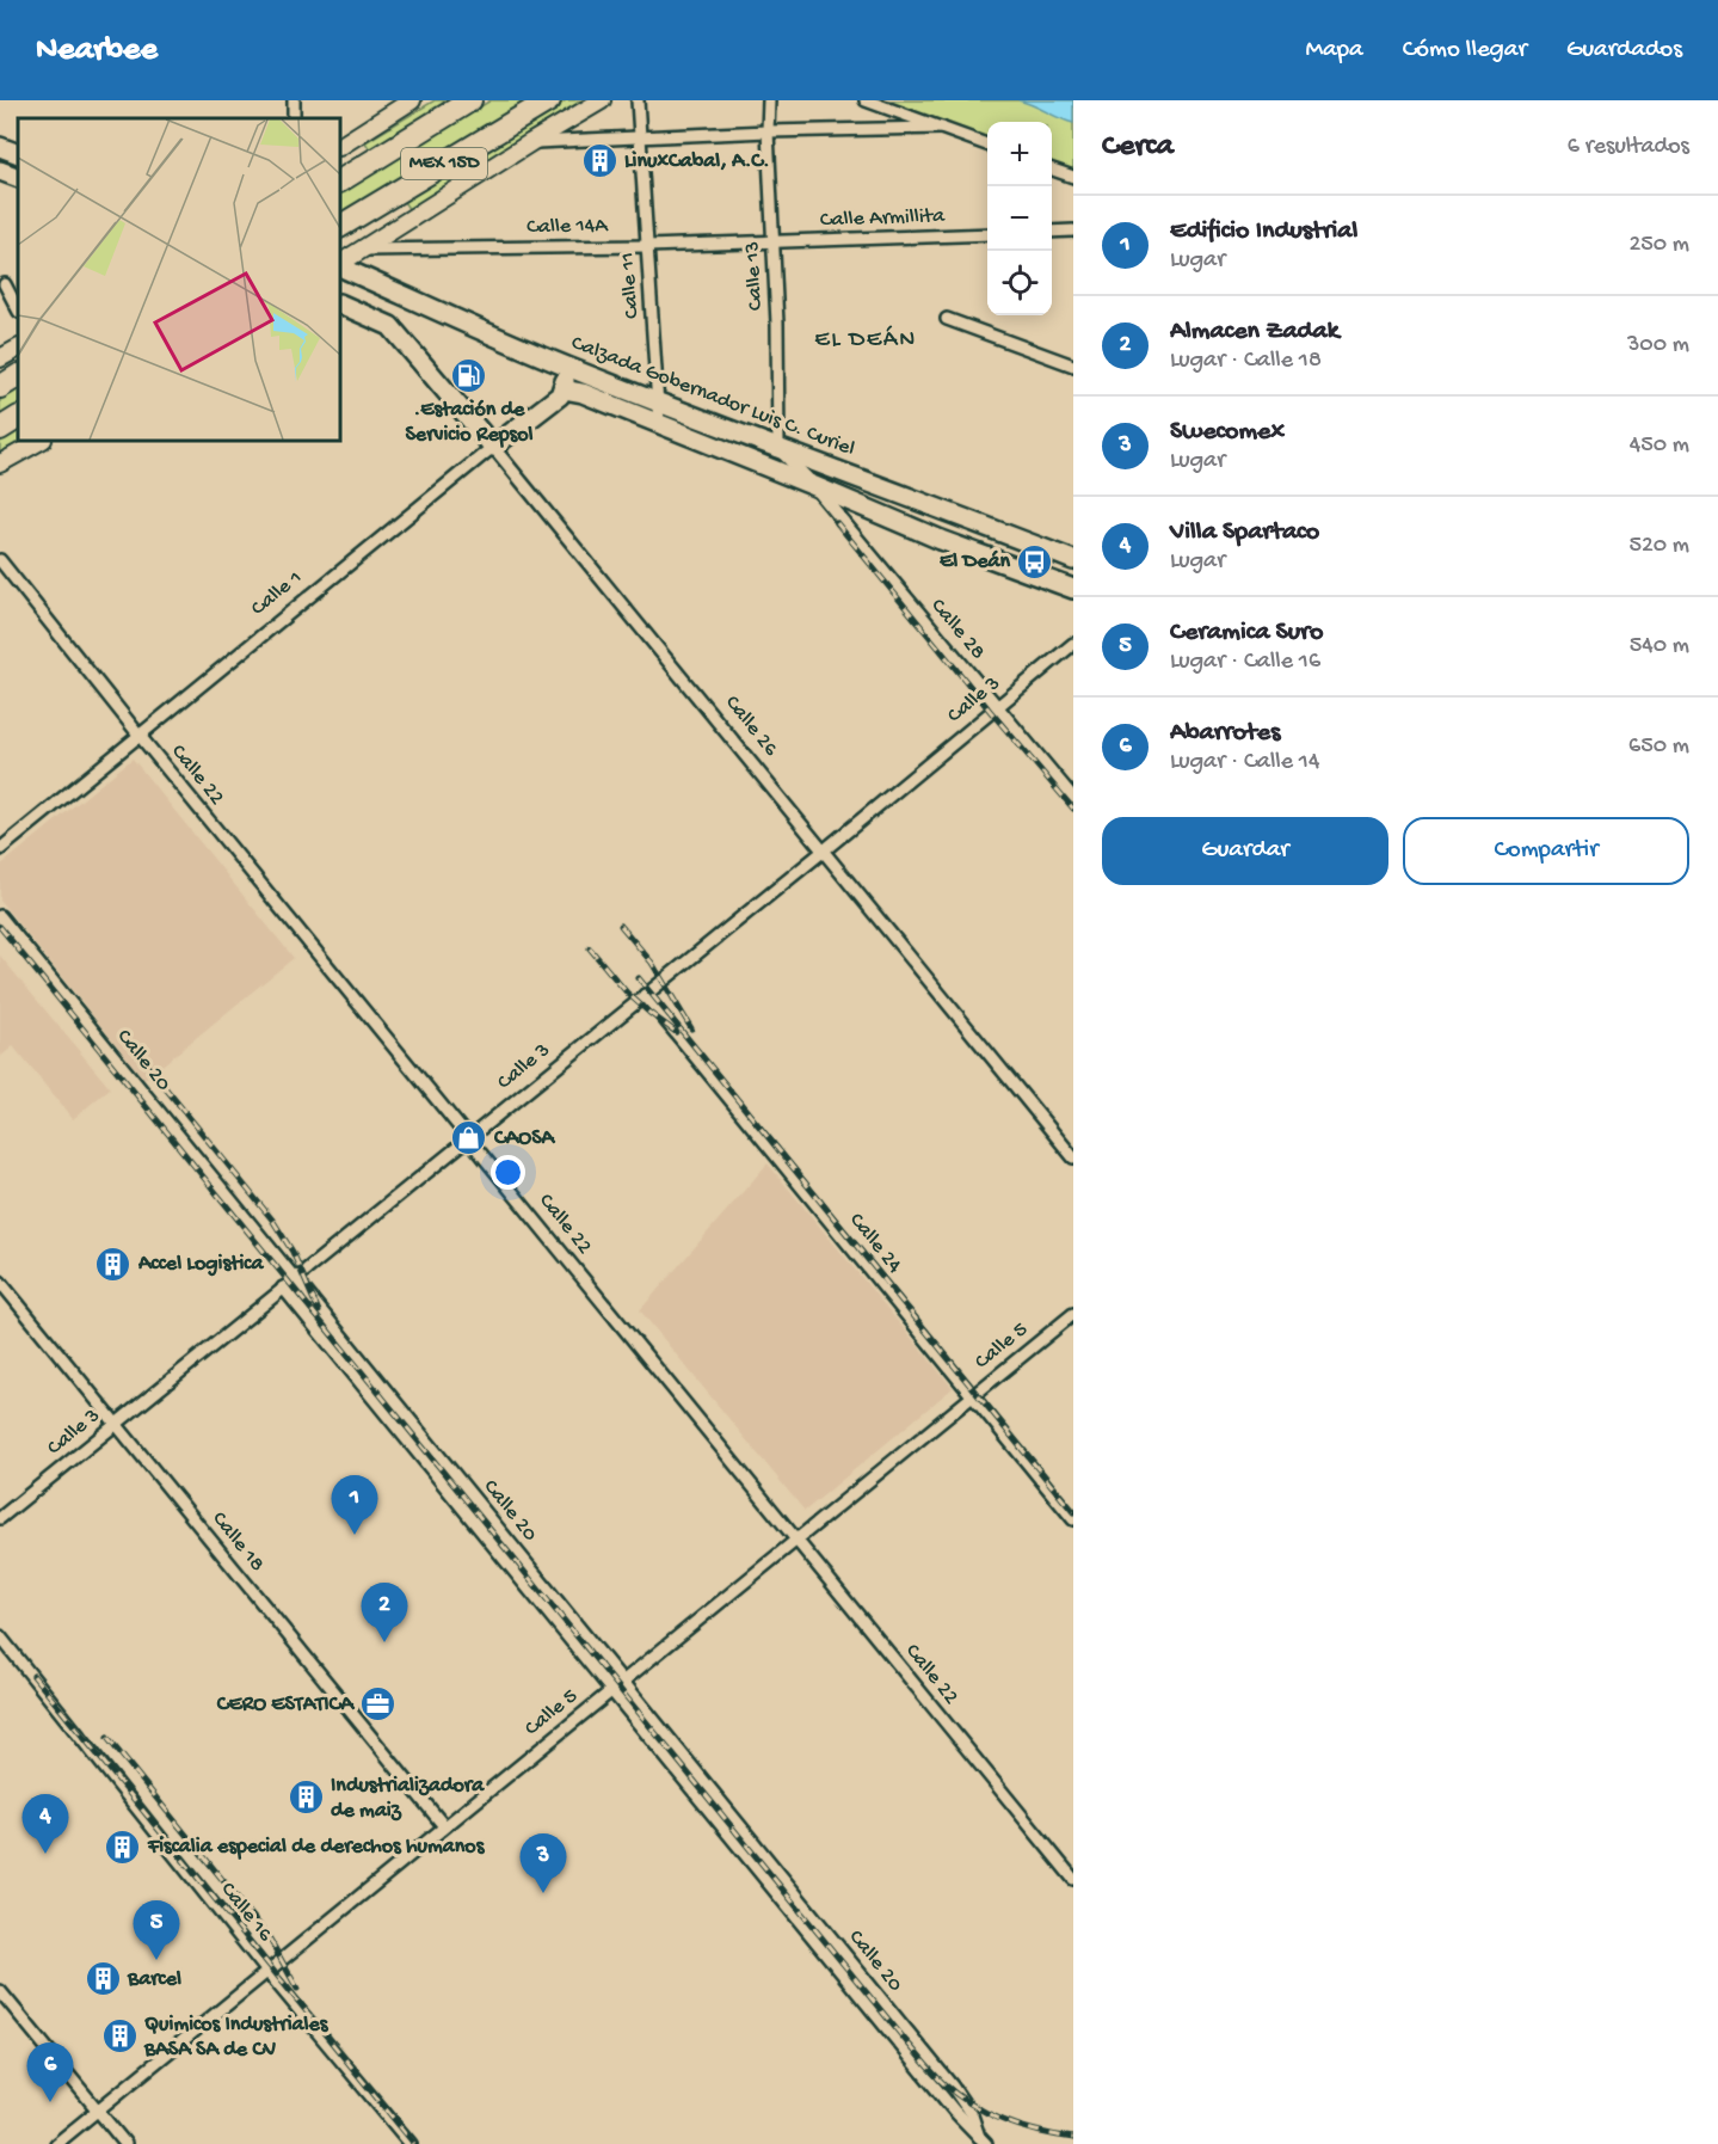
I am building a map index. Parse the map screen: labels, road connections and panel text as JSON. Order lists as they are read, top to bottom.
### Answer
{
  "streets": {
    "highway": ["MEX 15D"],
    "main road": ["Calzada Gobernador Luis C. Curiel", "Calle 1", "Calle 26"],
    "street": [
      "Calle Armillita",
      "Calle 14A",
      "Calle 13",
      "Calle 11",
      "Calle 28",
      "Calle 3",
      "Calle 22",
      "Calle 20",
      "Calle 24",
      "Calle 5",
      "Calle 18",
      "Calle 16"
    ]
  },
  "crossings": [
    ["Calle Armillita", "Calle 14A"],
    ["Calle Armillita", "Calle 13"],
    ["Calle 14A", "Calle 13"],
    ["Calle 14A", "Calle 11"],
    ["Calle 13", "Calzada Gobernador Luis C. Curiel"],
    ["Calle 13", "Calle 28"],
    ["Calle 11", "Calzada Gobernador Luis C. Curiel"],
    ["Calzada Gobernador Luis C. Curiel", "Calle 1"],
    ["Calzada Gobernador Luis C. Curiel", "Calle 28"],
    ["Calle 1", "Calle 26"],
    ["Calle 1", "Calle 22"],
    ["Calle 28", "Calle 3"],
    ["Calle 3", "Calle 26"],
    ["Calle 3", "Calle 22"],
    ["Calle 3", "Calle 20"],
    ["Calle 3", "Calle 24"],
    ["Calle 3", "Calle 18"],
    ["Calle 22", "Calle 5"],
    ["Calle 20", "Calle 5"],
    ["Calle 24", "Calle 5"],
    ["Calle 5", "Calle 18"],
    ["Calle 5", "Calle 16"]
  ],
  "districts": ["EL DEÁN"],
  "places": {
    "building": [
      "LinuxCabal, A.C.",
      "Accel Logistica",
      "Industrializadora de maiz",
      "Fiscalia especial de derechos humanos",
      "Barcel",
      "Quimicos Industriales BASA SA de CV"
    ],
    "fuel station": [".Estación de Servicio Repsol"],
    "bus stop": ["El Deán"],
    "shop": ["CAOSA"],
    "office": ["CERO ESTATICA"]
  },
  "page": {
    "header": "Nearbee",
    "nav": ["Mapa", "Cómo llegar", "Guardados"],
    "heading": ["Cerca", "6 resultados"],
    "map_buttons": ["+", "−"],
    "list": [
      {
        "mark": "1",
        "name": "Edificio Industrial",
        "note": "Lugar",
        "value": "250 m"
      },
      {
        "mark": "2",
        "name": "Almacen Zadak",
        "note": "Lugar · Calle 18",
        "value": "300 m"
      },
      {
        "mark": "3",
        "name": "Swecomex",
        "note": "Lugar",
        "value": "450 m"
      },
      {
        "mark": "4",
        "name": "Villa Spartaco",
        "note": "Lugar",
        "value": "520 m"
      },
      {
        "mark": "5",
        "name": "Ceramica Suro",
        "note": "Lugar · Calle 16",
        "value": "540 m"
      },
      {
        "mark": "6",
        "name": "Abarrotes",
        "note": "Lugar · Calle 14",
        "value": "650 m"
      }
    ],
    "buttons": ["Guardar", "Compartir"],
    "pins": [
      "1",
      "2",
      "4",
      "3",
      "5",
      "6"
    ]
  }
}
